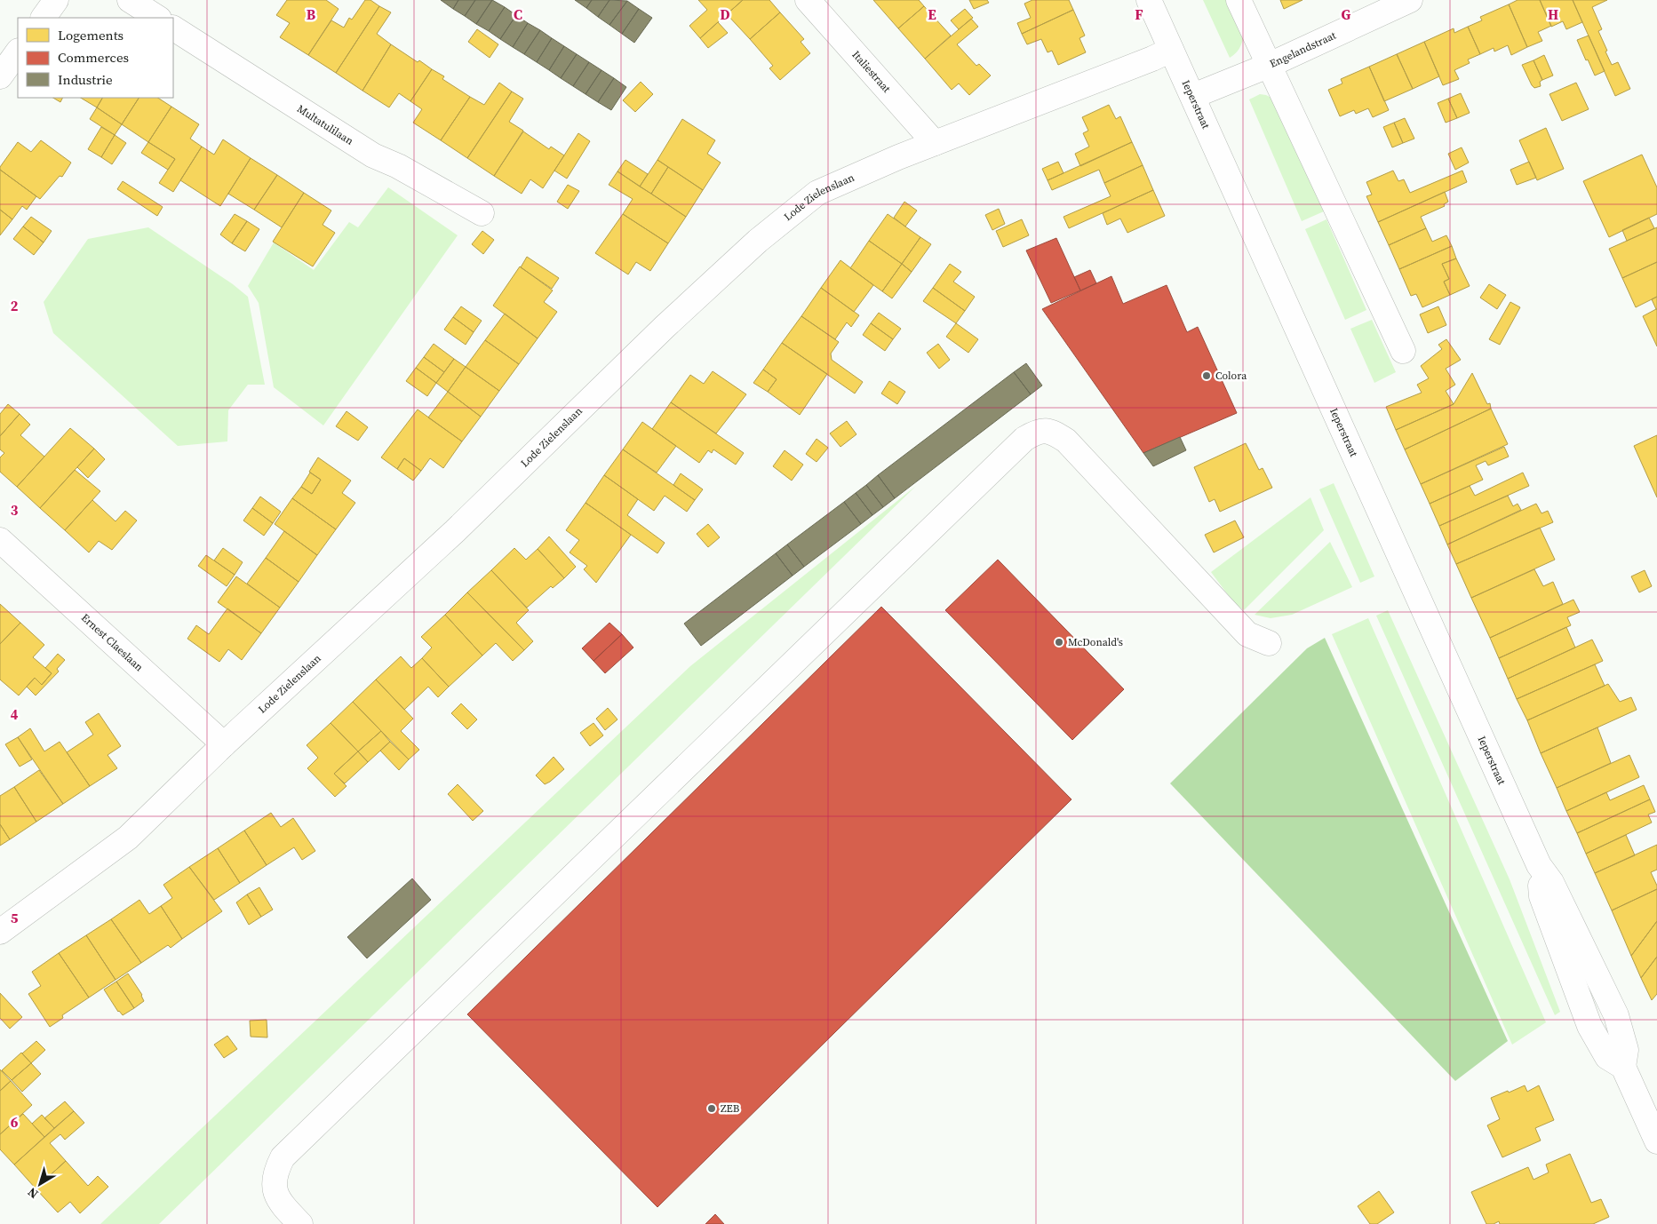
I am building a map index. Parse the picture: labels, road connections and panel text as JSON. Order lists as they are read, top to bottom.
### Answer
{
  "streets": {
    "street": [
      "Engelandstraat",
      "Italiestraat",
      "Ieperstraat",
      "Multatulilaan",
      "Lode Zielenslaan",
      "Ernest Claeslaan"
    ]
  },
  "crossings": [
    ["Engelandstraat", "Ieperstraat"],
    ["Italiestraat", "Lode Zielenslaan"],
    ["Ieperstraat", "Lode Zielenslaan"],
    ["Lode Zielenslaan", "Ernest Claeslaan"]
  ],
  "places": ["Colora", "McDonald's", "ZEB"],
  "legend": ["Logements", "Commerces", "Industrie"],
  "north": "bottom left",
  "grid": {
    "columns": [
      "B",
      "C",
      "D",
      "E",
      "F",
      "G",
      "H"
    ],
    "rows": [
      "2",
      "3",
      "4",
      "5",
      "6"
    ]
  }
}
